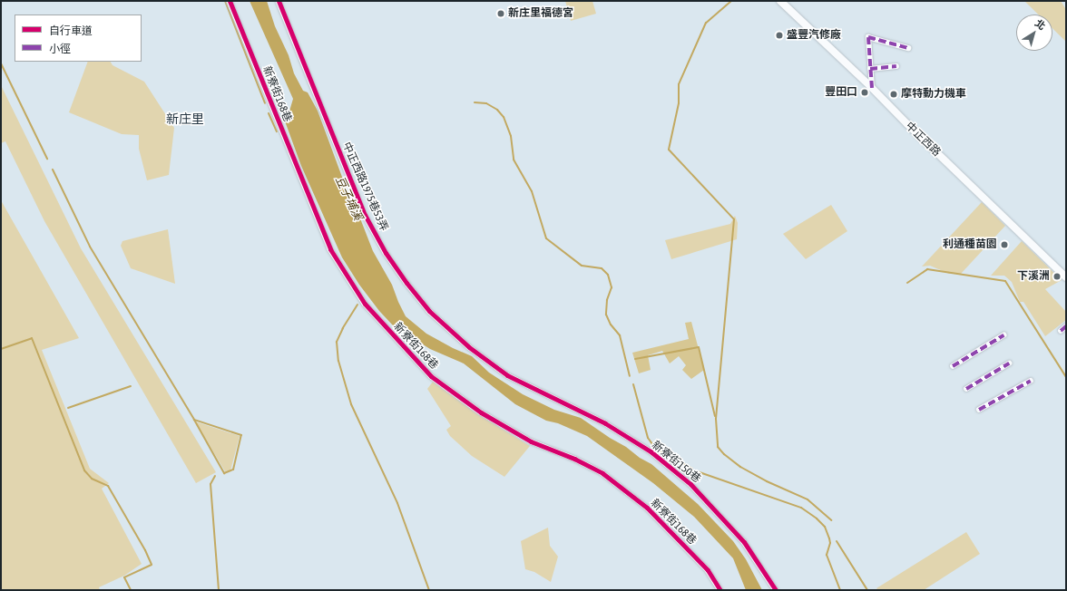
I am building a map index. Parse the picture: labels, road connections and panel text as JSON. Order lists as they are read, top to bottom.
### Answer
{
  "streets": {
    "main road": ["中正西路"],
    "street": ["新寮街168巷", "中正西路1975巷53弄", "新寮街150巷"]
  },
  "crossings": [
    ["中正西路1975巷53弄", "新寮街150巷"]
  ],
  "districts": ["新庄里"],
  "water": ["豆子埔溪"],
  "places": [
    "新庄里福德宮",
    "盛豐汽修廠",
    "豐田口",
    "摩特動力機車",
    "利通種苗園",
    "下溪洲"
  ],
  "legend": ["自行車道", "小徑"],
  "north": "top right"
}
